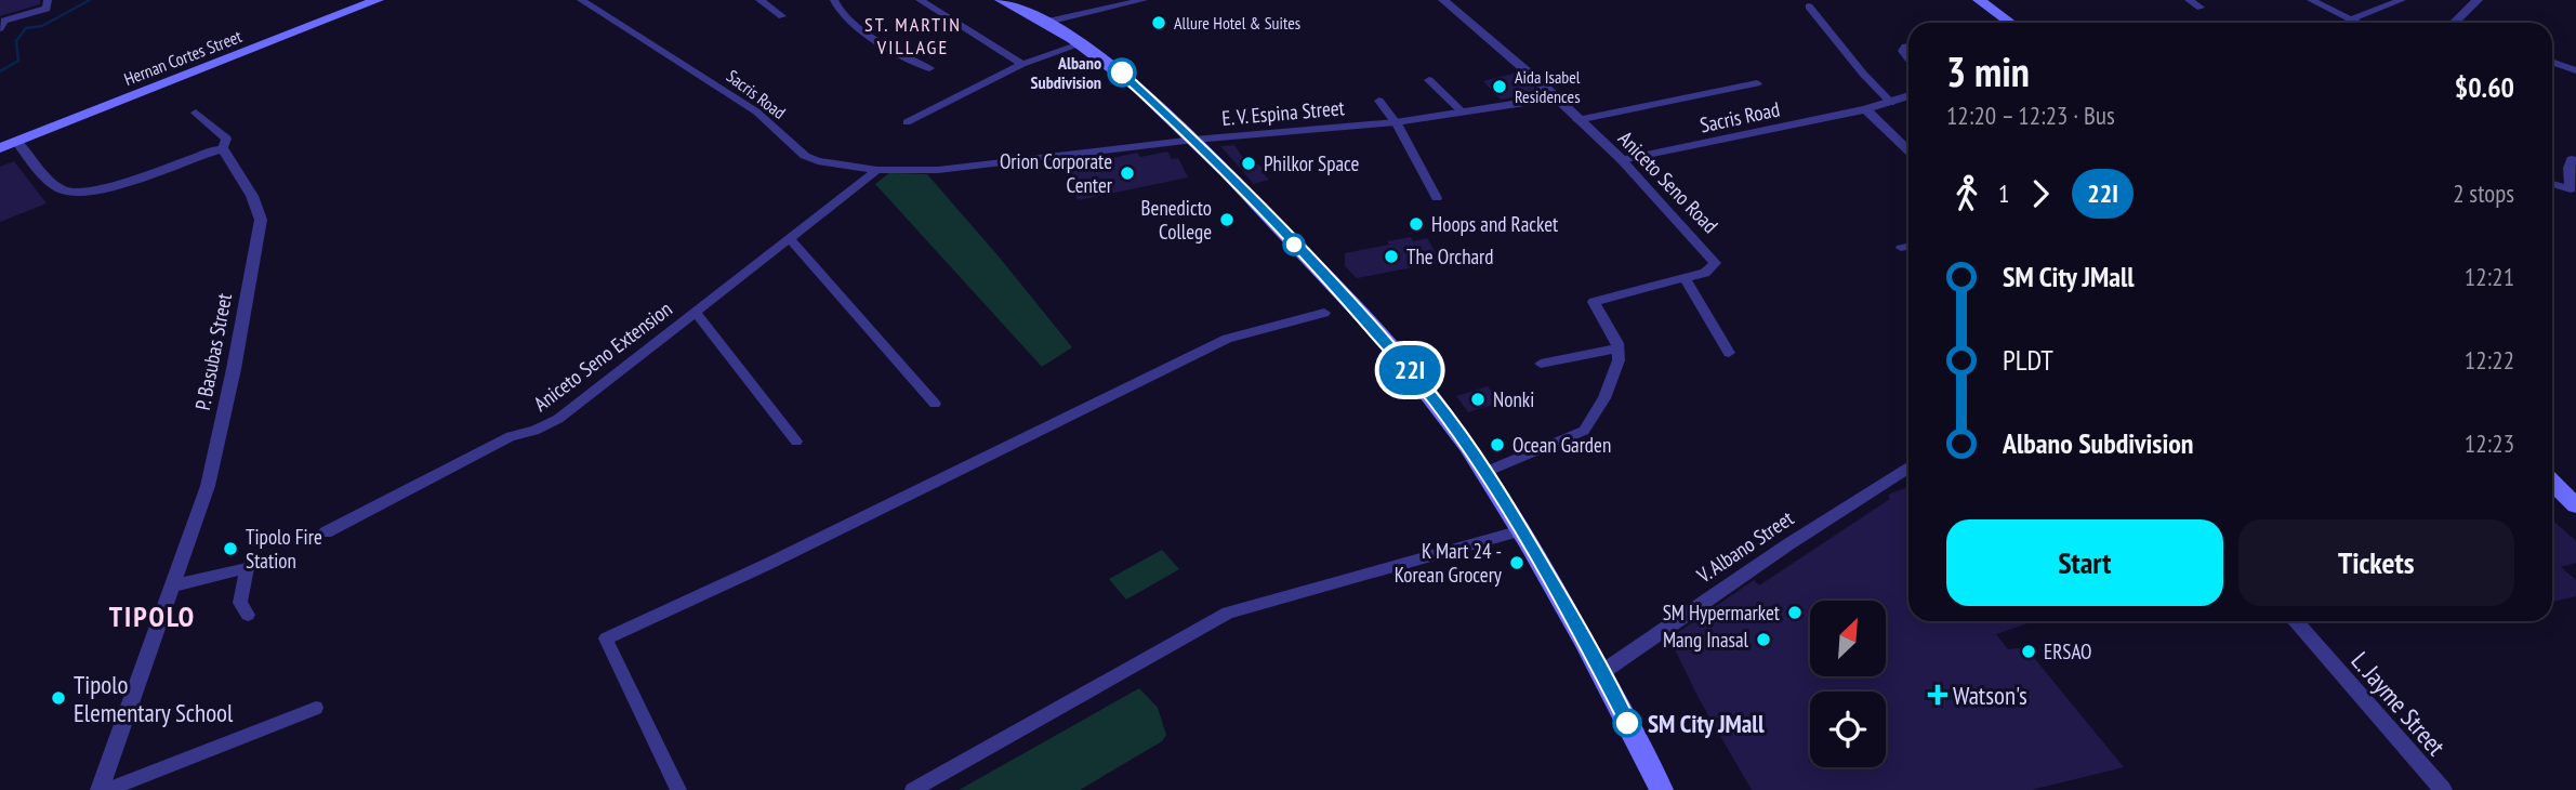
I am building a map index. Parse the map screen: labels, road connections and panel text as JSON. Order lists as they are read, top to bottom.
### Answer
{
  "streets": {
    "main road": ["Hernan Cortes Street"],
    "street": [
      "Sacris Road",
      "E. V. Espina Street",
      "Aniceto Seno Road",
      "P. Basubas Street",
      "Aniceto Seno Extension",
      "V. Albano Street",
      "L. Jayme Street"
    ]
  },
  "crossings": [
    ["Sacris Road", "E. V. Espina Street"],
    ["Sacris Road", "Aniceto Seno Road"],
    ["Sacris Road", "Aniceto Seno Extension"],
    ["E. V. Espina Street", "Aniceto Seno Road"]
  ],
  "districts": ["ST. MARTIN VILLAGE", "TIPOLO"],
  "places": {
    "other": [
      "Allure Hotel & Suites",
      "Albano Subdivision",
      "Aida Isabel Residences",
      "Philkor Space",
      "Orion Corporate Center",
      "Benedicto College",
      "Hoops and Racket",
      "The Orchard",
      "Nonki",
      "Ocean Garden",
      "Tipolo Fire Station",
      "K Mart 24 - Korean Grocery",
      "SM Hypermarket",
      "Mang Inasal",
      "ERSAO",
      "Tipolo Elementary School",
      "SM City JMall"
    ],
    "health": ["Watson's"]
  },
  "lines": ["bus line 22I"],
  "north": "top right",
  "page": {
    "on_map": "22I",
    "heading": ["3 min", "12:20 – 12:23 · Bus", "$0.60"],
    "legs": ["1", "22I", "2 stops"],
    "list": [
      {
        "name": "SM City JMall",
        "value": "12:21"
      },
      {
        "name": "PLDT",
        "value": "12:22"
      },
      {
        "name": "Albano Subdivision",
        "value": "12:23"
      }
    ],
    "buttons": ["Start", "Tickets"]
  }
}
